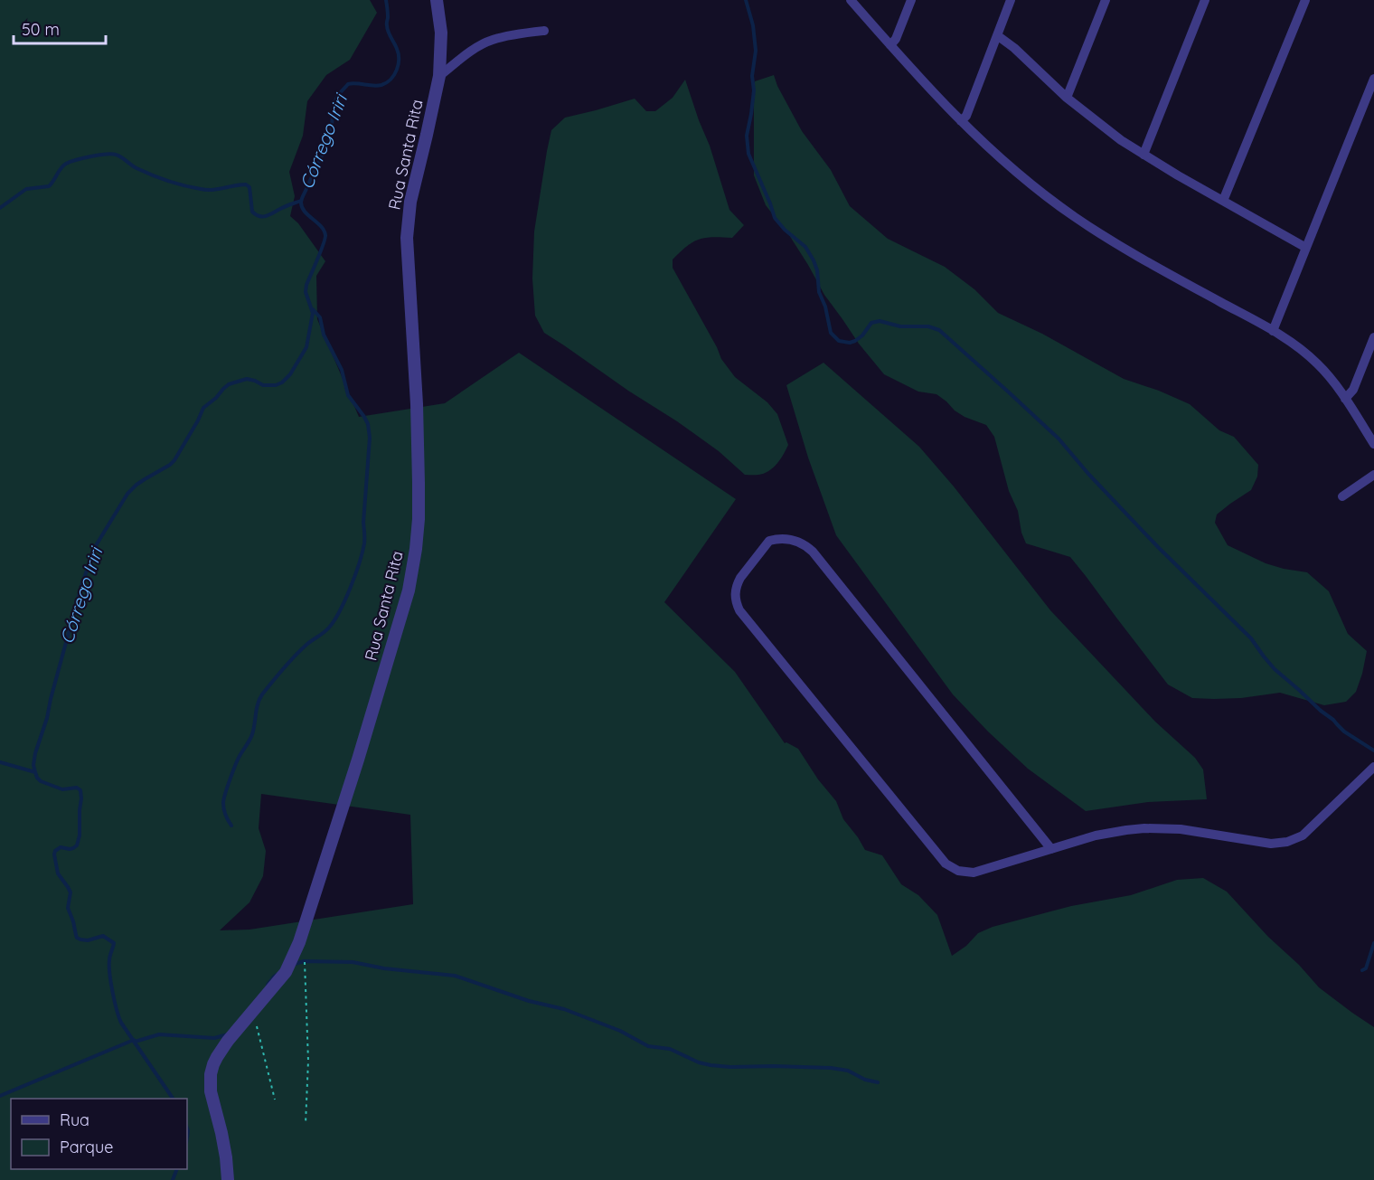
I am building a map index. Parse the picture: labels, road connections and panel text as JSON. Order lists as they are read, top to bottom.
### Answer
{
  "streets": {
    "street": ["Rua Santa Rita"]
  },
  "water": ["Córrego Iriri"],
  "legend": ["Rua", "Parque"],
  "scale_bar": "50 m"
}
